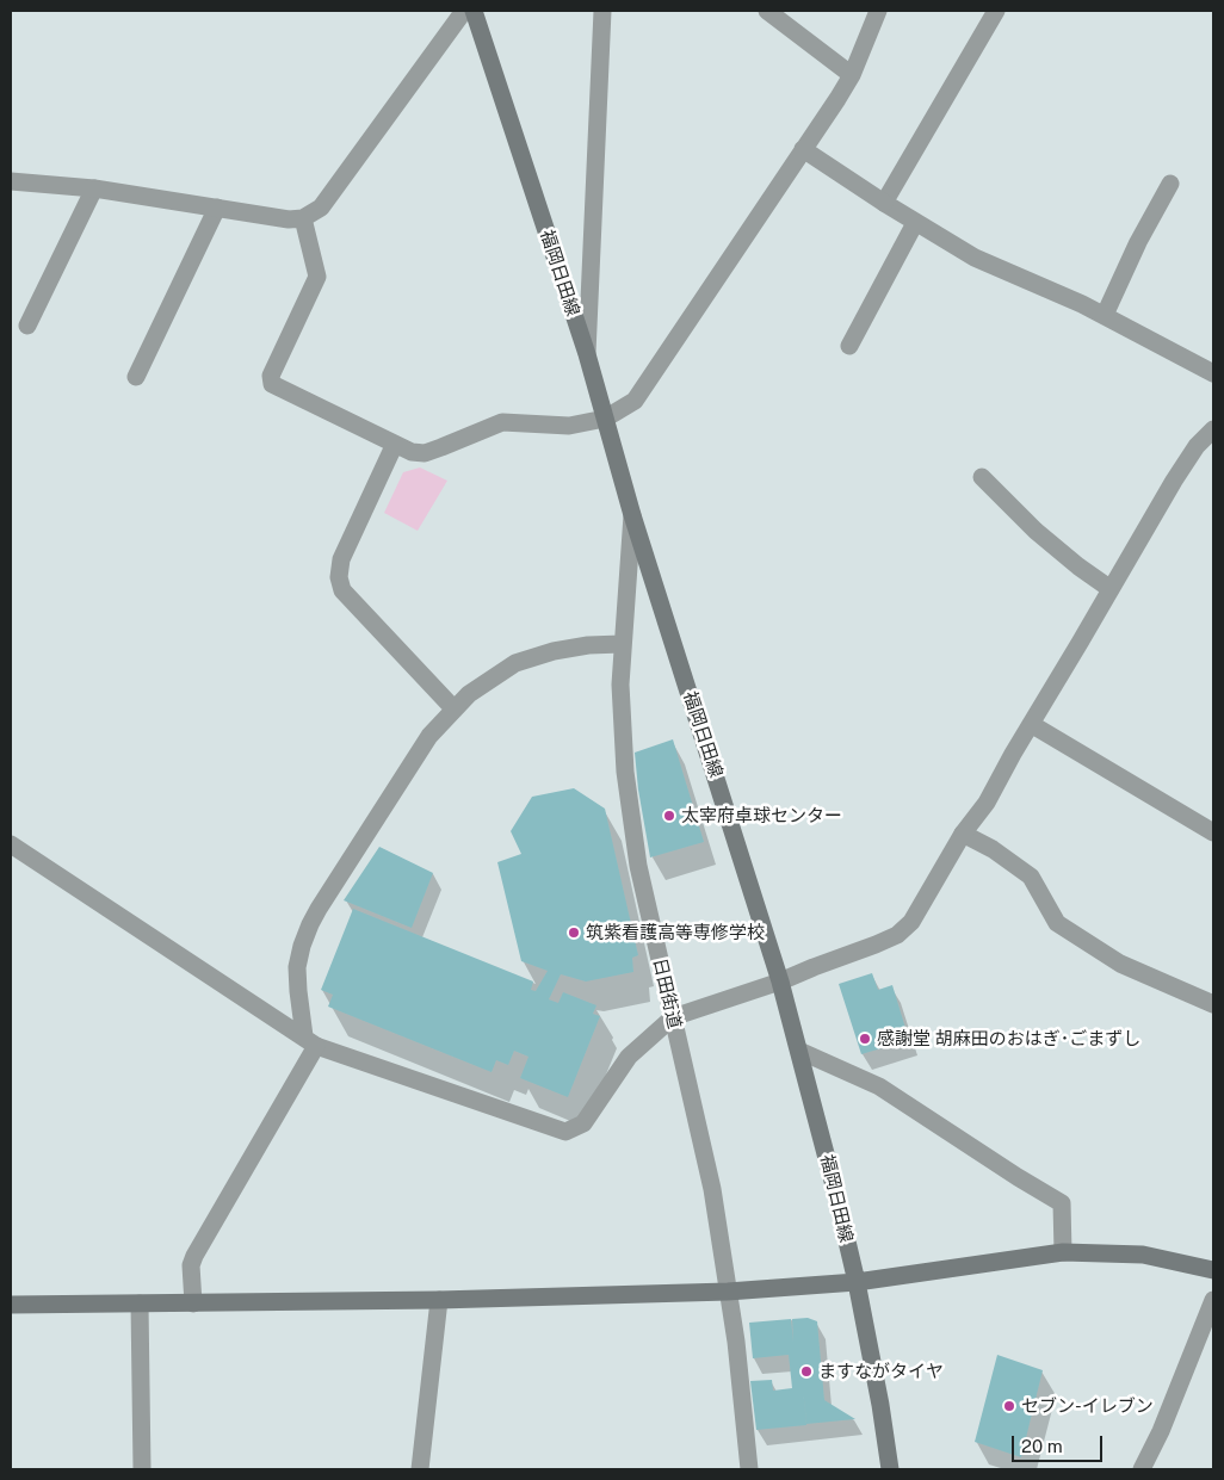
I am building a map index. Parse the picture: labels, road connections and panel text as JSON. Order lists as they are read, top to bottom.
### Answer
{
  "streets": {
    "main road": ["福岡日田線"],
    "street": ["日田街道"]
  },
  "crossings": [
    ["福岡日田線", "日田街道"]
  ],
  "places": [
    "太宰府卓球センター",
    "筑紫看護高等専修学校",
    "感謝堂 胡麻田のおはぎ･ごまずし",
    "ますながタイヤ",
    "セブン-イレブン"
  ],
  "scale_bar": "20 m"
}
